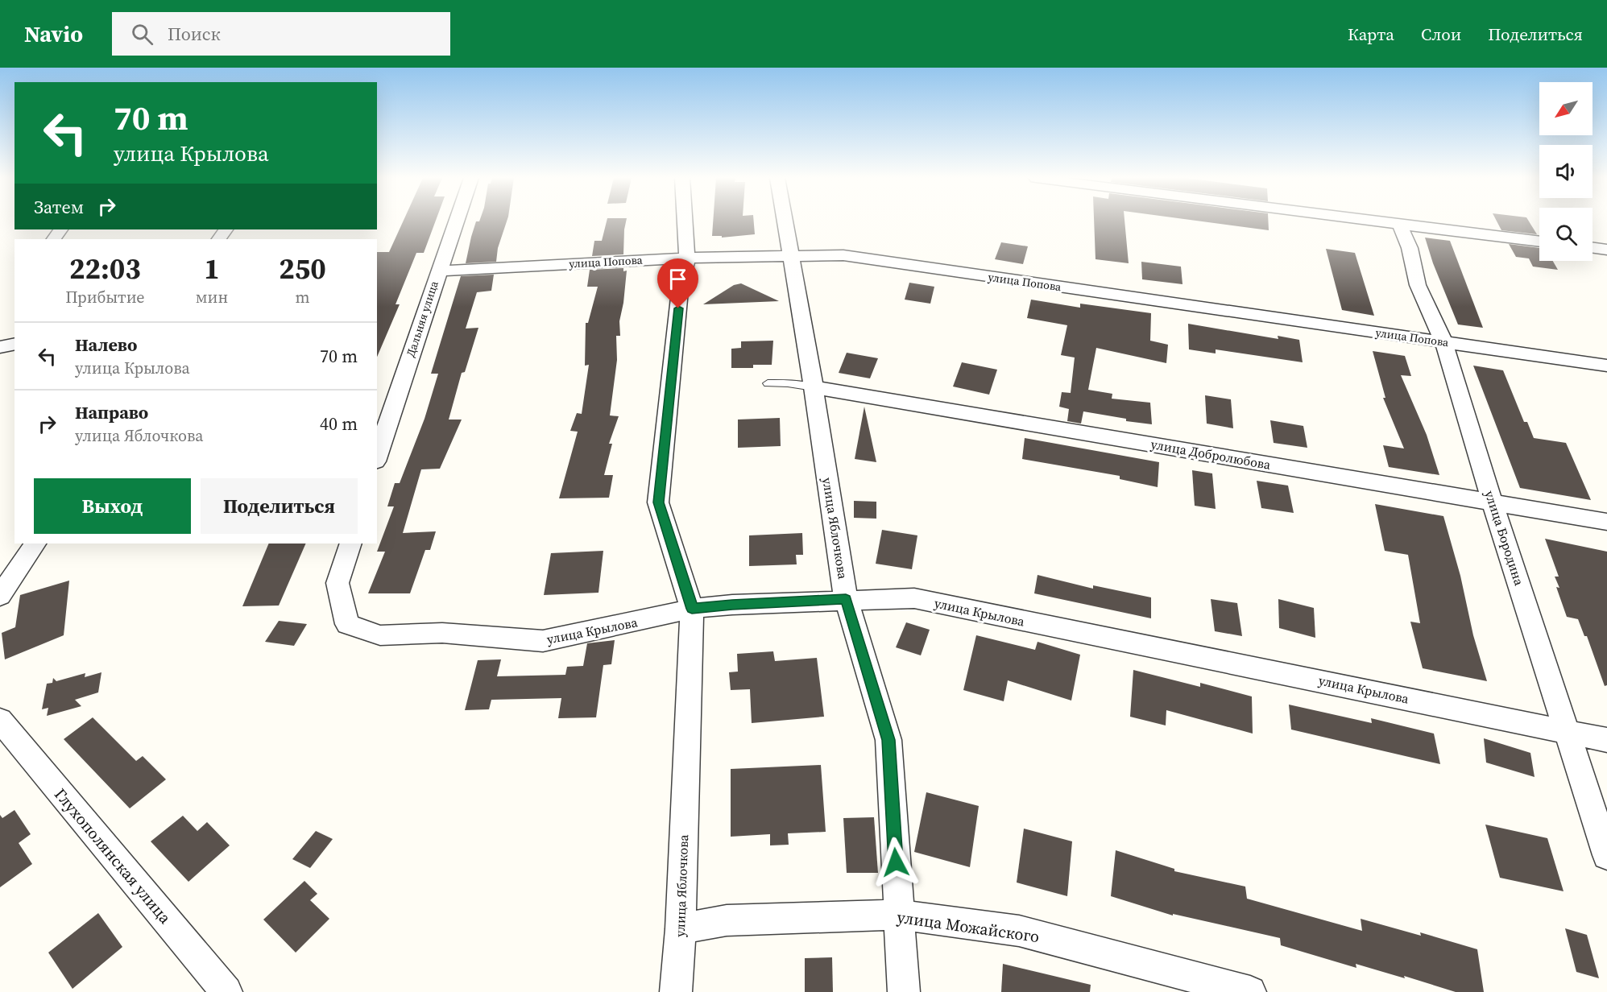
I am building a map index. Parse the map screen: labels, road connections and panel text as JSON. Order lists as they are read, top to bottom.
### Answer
{
  "streets": {
    "street": [
      "улица Попова",
      "Дальняя улица",
      "улица Добролюбова",
      "улица Яблочкова",
      "улица Бородина",
      "улица Крылова",
      "Глухополянская улица",
      "улица Можайского"
    ]
  },
  "crossings": [
    ["улица Попова", "Дальняя улица"],
    ["улица Попова", "улица Яблочкова"],
    ["улица Попова", "улица Бородина"],
    ["улица Добролюбова", "улица Яблочкова"],
    ["улица Добролюбова", "улица Бородина"],
    ["улица Яблочкова", "улица Крылова"],
    ["улица Яблочкова", "улица Можайского"],
    ["улица Бородина", "улица Крылова"]
  ],
  "north": "bottom left",
  "page": {
    "header": "Navio",
    "search": "Поиск",
    "nav": ["Карта", "Слои", "Поделиться"],
    "turn": ["70 m", "улица Крылова"],
    "then": "Затем",
    "eta": [
      "22:03",
      "Прибытие",
      "1",
      "мин",
      "250",
      "m"
    ],
    "list": [
      {
        "name": "Налево",
        "note": "улица Крылова",
        "value": "70 m"
      },
      {
        "name": "Направо",
        "note": "улица Яблочкова",
        "value": "40 m"
      }
    ],
    "buttons": ["Выход", "Поделиться"]
  }
}
